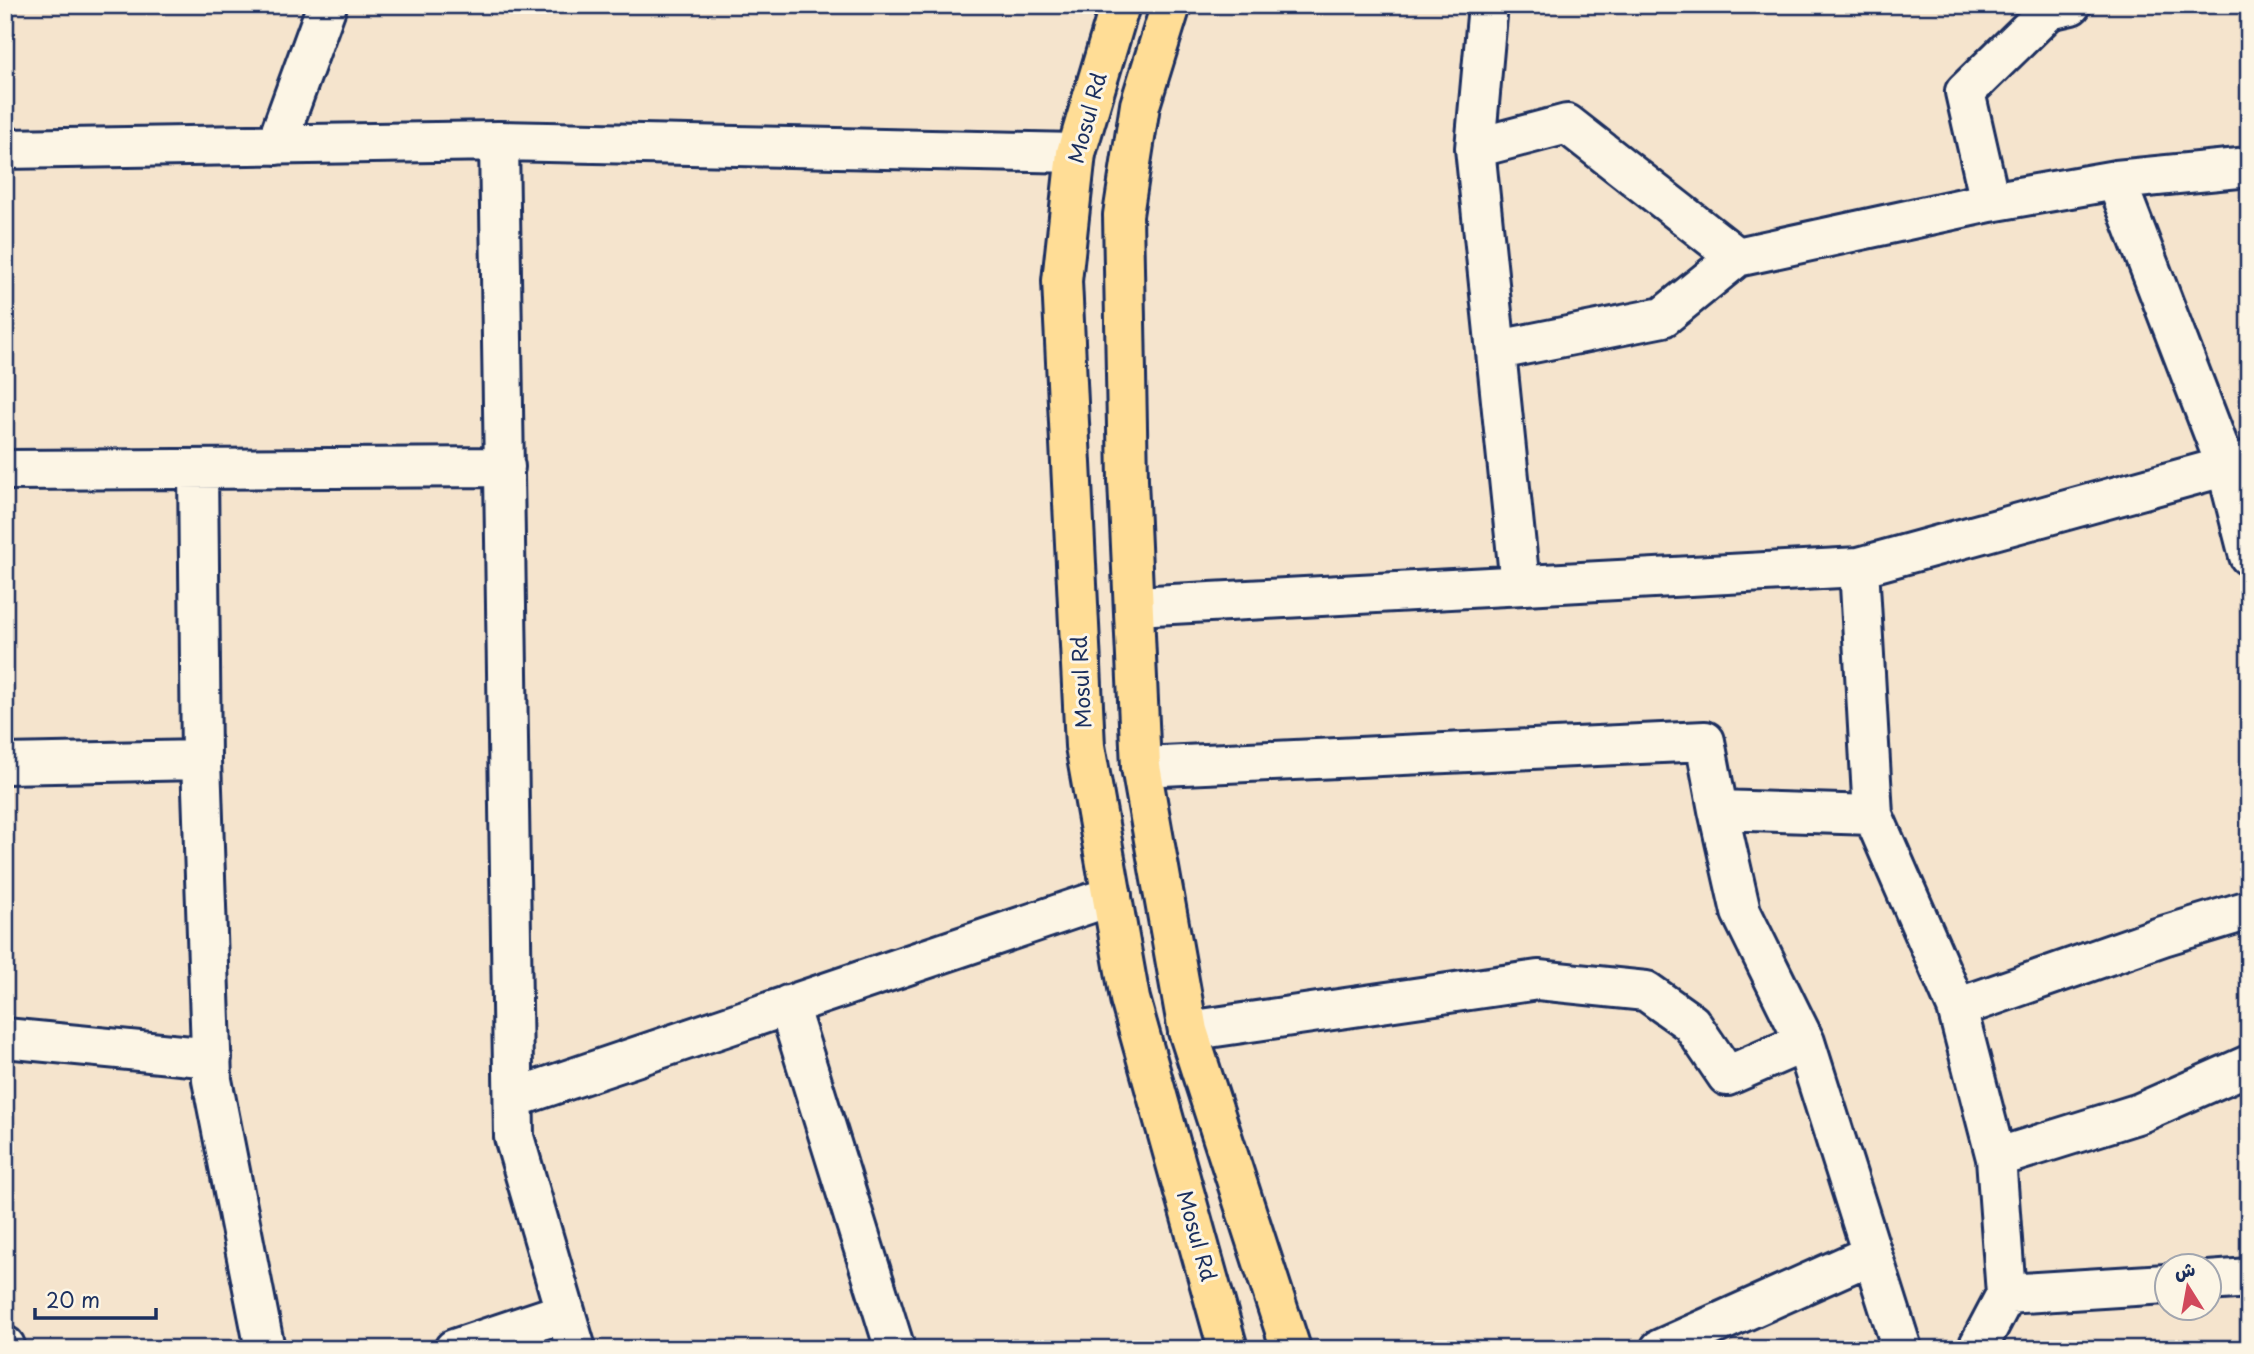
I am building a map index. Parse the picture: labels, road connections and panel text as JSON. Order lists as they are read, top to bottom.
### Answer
{
  "streets": {
    "main road": ["Mosul Rd"]
  },
  "scale_bar": "20 m",
  "north": "top"
}
